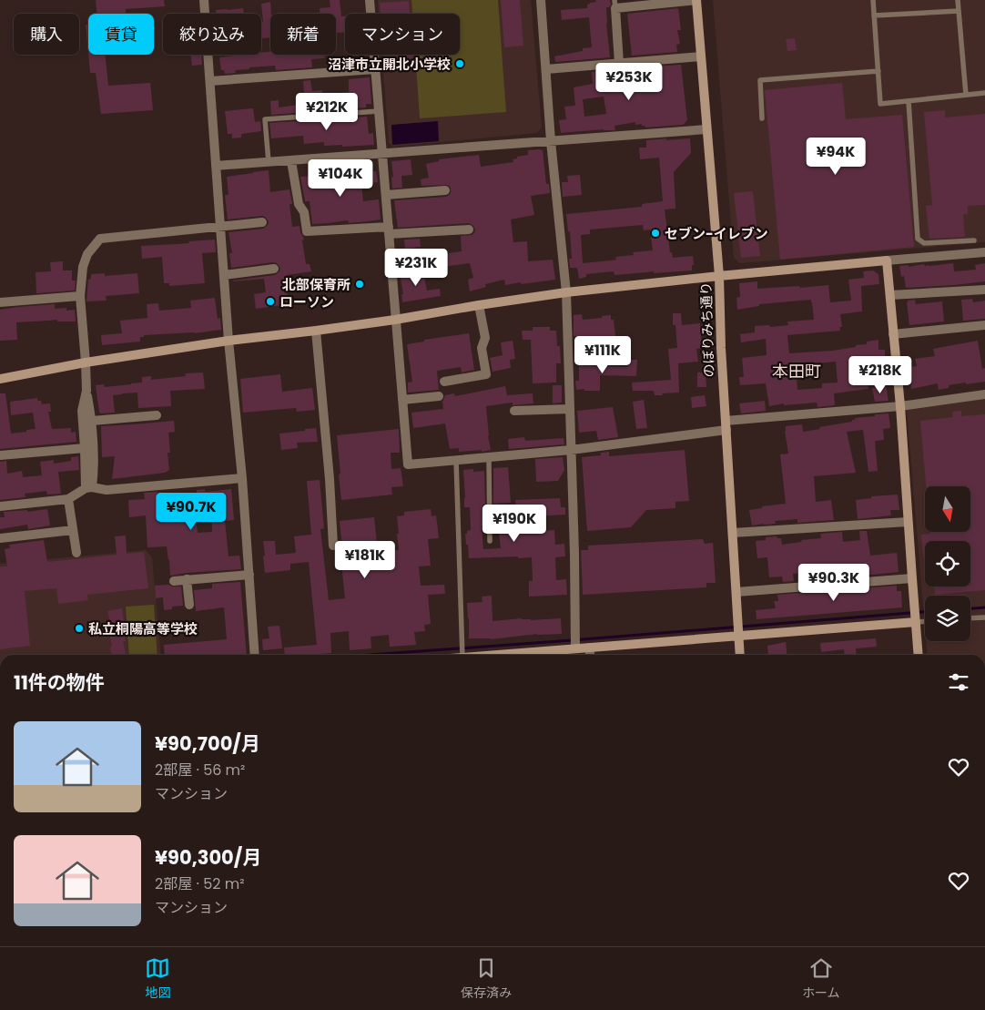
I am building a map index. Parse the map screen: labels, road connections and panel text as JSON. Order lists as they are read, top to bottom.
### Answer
{
  "streets": {
    "street": ["のぼりみち通り"]
  },
  "districts": ["本田町"],
  "places": [
    "沼津市立開北小学校",
    "セブン-イレブン",
    "北部保育所",
    "ローソン",
    "私立桐陽高等学校"
  ],
  "north": "bottom",
  "page": {
    "chip": [
      "購入",
      "賃貸",
      "絞り込み",
      "新着",
      "マンション"
    ],
    "price": [
      "¥253K",
      "¥212K",
      "¥94K",
      "¥104K",
      "¥231K",
      "¥111K",
      "¥218K",
      "¥90.7K",
      "¥190K",
      "¥181K",
      "¥90.3K"
    ],
    "heading": "11件の物件",
    "list": [
      {
        "name": "¥90,700/月",
        "note": "2部屋 · 56 m² · マンション"
      },
      {
        "name": "¥90,300/月",
        "note": "2部屋 · 52 m² · マンション"
      }
    ],
    "tabs": ["地図", "保存済み", "ホーム"]
  }
}
